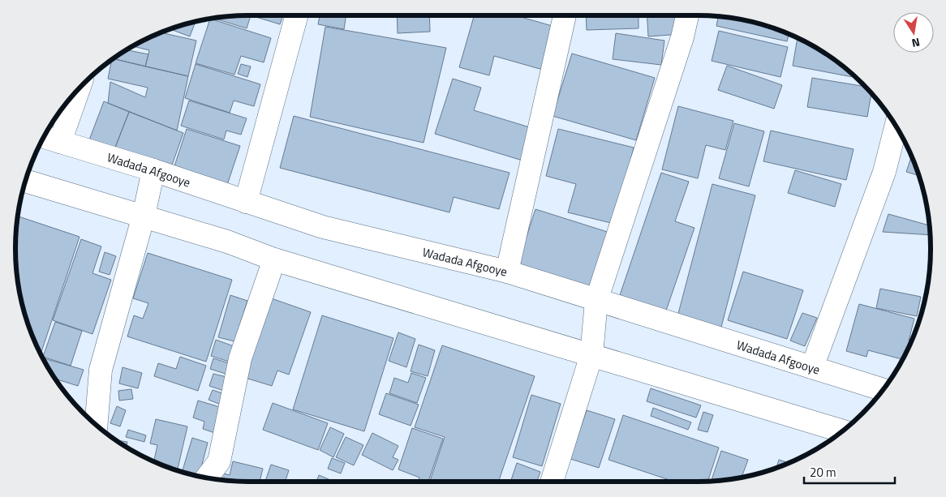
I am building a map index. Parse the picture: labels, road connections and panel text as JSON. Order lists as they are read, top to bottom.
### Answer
{
  "streets": {
    "main road": ["Wadada Afgooye"]
  },
  "scale_bar": "20 m",
  "north": "bottom"
}
